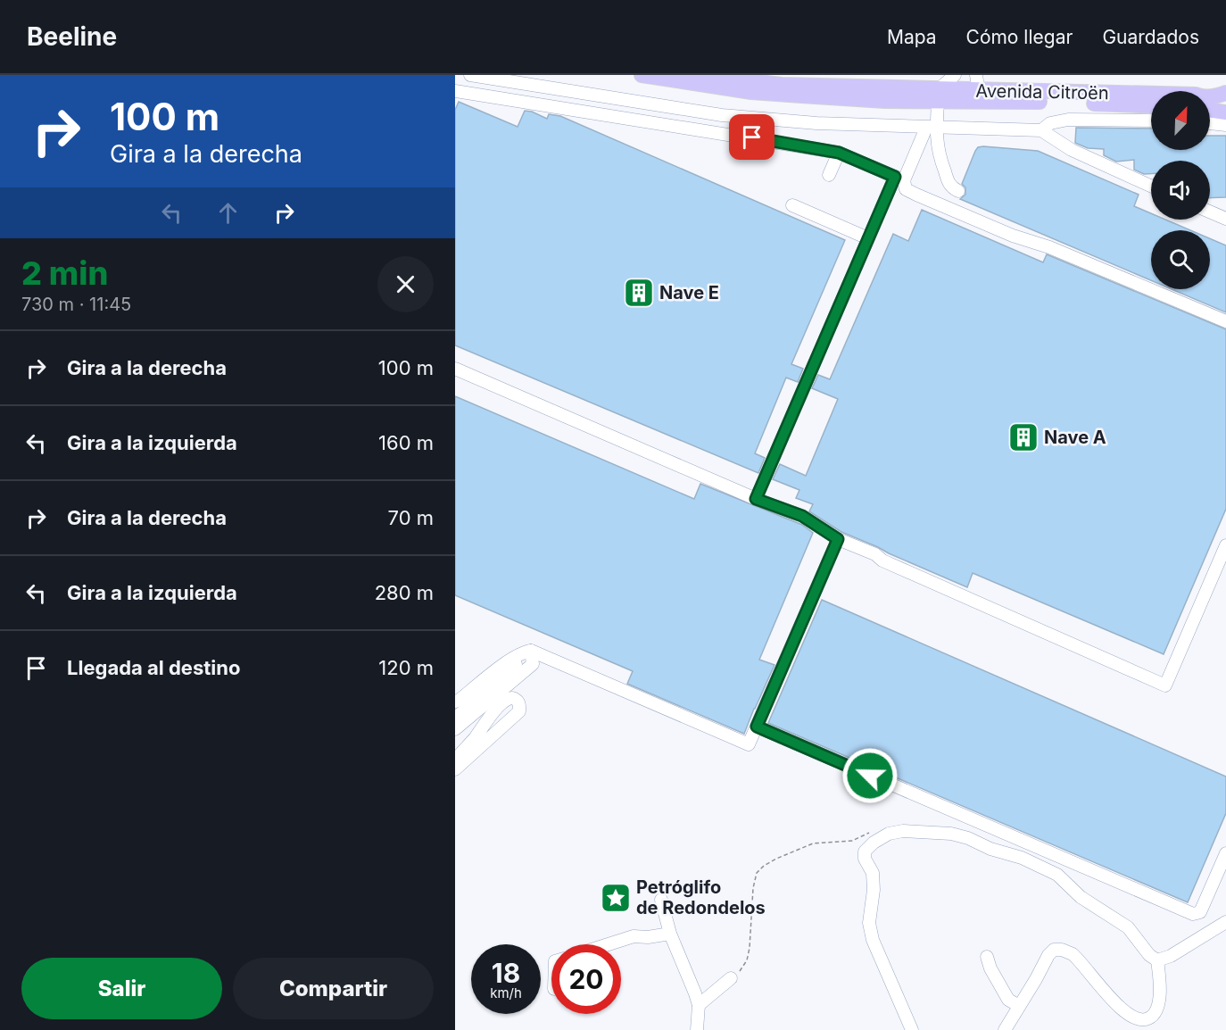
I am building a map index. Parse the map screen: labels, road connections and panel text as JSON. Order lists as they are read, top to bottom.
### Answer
{
  "streets": {
    "main road": ["Avenida Citroën"]
  },
  "places": {
    "building": ["Nave E", "Nave A"],
    "place": ["Petróglifo de Redondelos"]
  },
  "north": "top right",
  "page": {
    "header": "Beeline",
    "nav": ["Mapa", "Cómo llegar", "Guardados"],
    "turn": ["100 m", "Gira a la derecha"],
    "heading": ["2 min", "730 m · 11:45"],
    "list": [
      {
        "name": "Gira a la derecha",
        "value": "100 m"
      },
      {
        "name": "Gira a la izquierda",
        "value": "160 m"
      },
      {
        "name": "Gira a la derecha",
        "value": "70 m"
      },
      {
        "name": "Gira a la izquierda",
        "value": "280 m"
      },
      {
        "name": "Llegada al destino",
        "value": "120 m"
      }
    ],
    "speed": "18 km/h",
    "limit": "20",
    "buttons": ["Salir", "Compartir"]
  }
}
